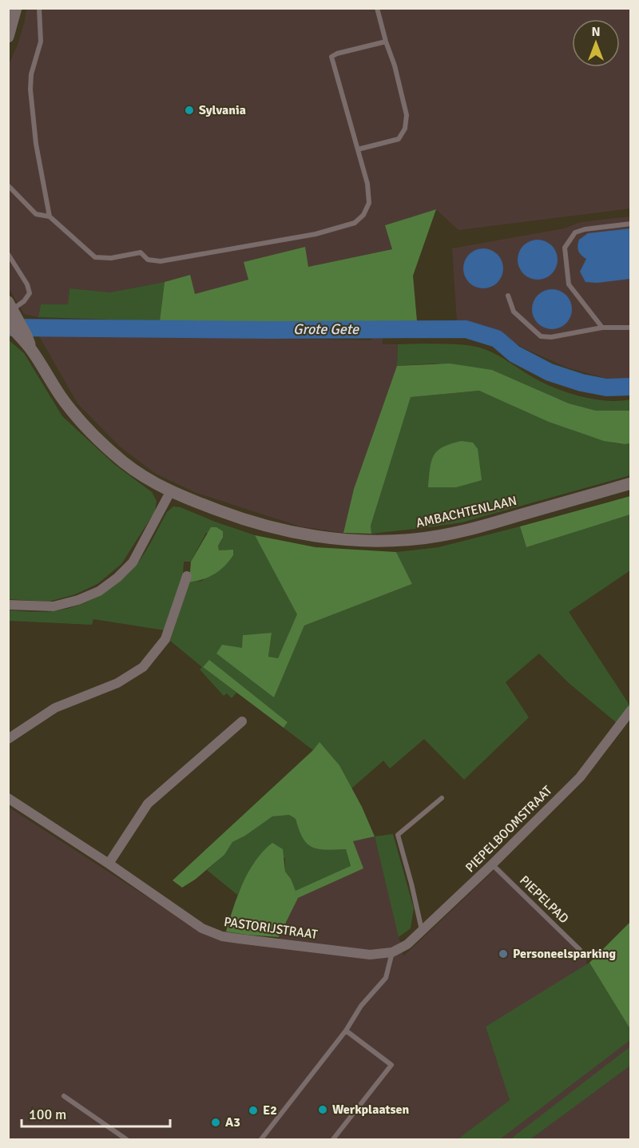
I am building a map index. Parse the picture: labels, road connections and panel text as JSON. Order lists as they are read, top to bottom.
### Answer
{
  "streets": {
    "street": ["AMBACHTENLAAN", "PIEPELBOOMSTRAAT", "PASTORIJSTRAAT"],
    "lane": ["PIEPELPAD"]
  },
  "crossings": [
    ["PIEPELBOOMSTRAAT", "PIEPELPAD"],
    ["PIEPELBOOMSTRAAT", "PASTORIJSTRAAT"]
  ],
  "water": ["Grote Gete"],
  "places": [
    "Sylvania",
    "Personeelsparking",
    "Werkplaatsen",
    "E2",
    "A3"
  ],
  "scale_bar": "100 m",
  "north": "top"
}
